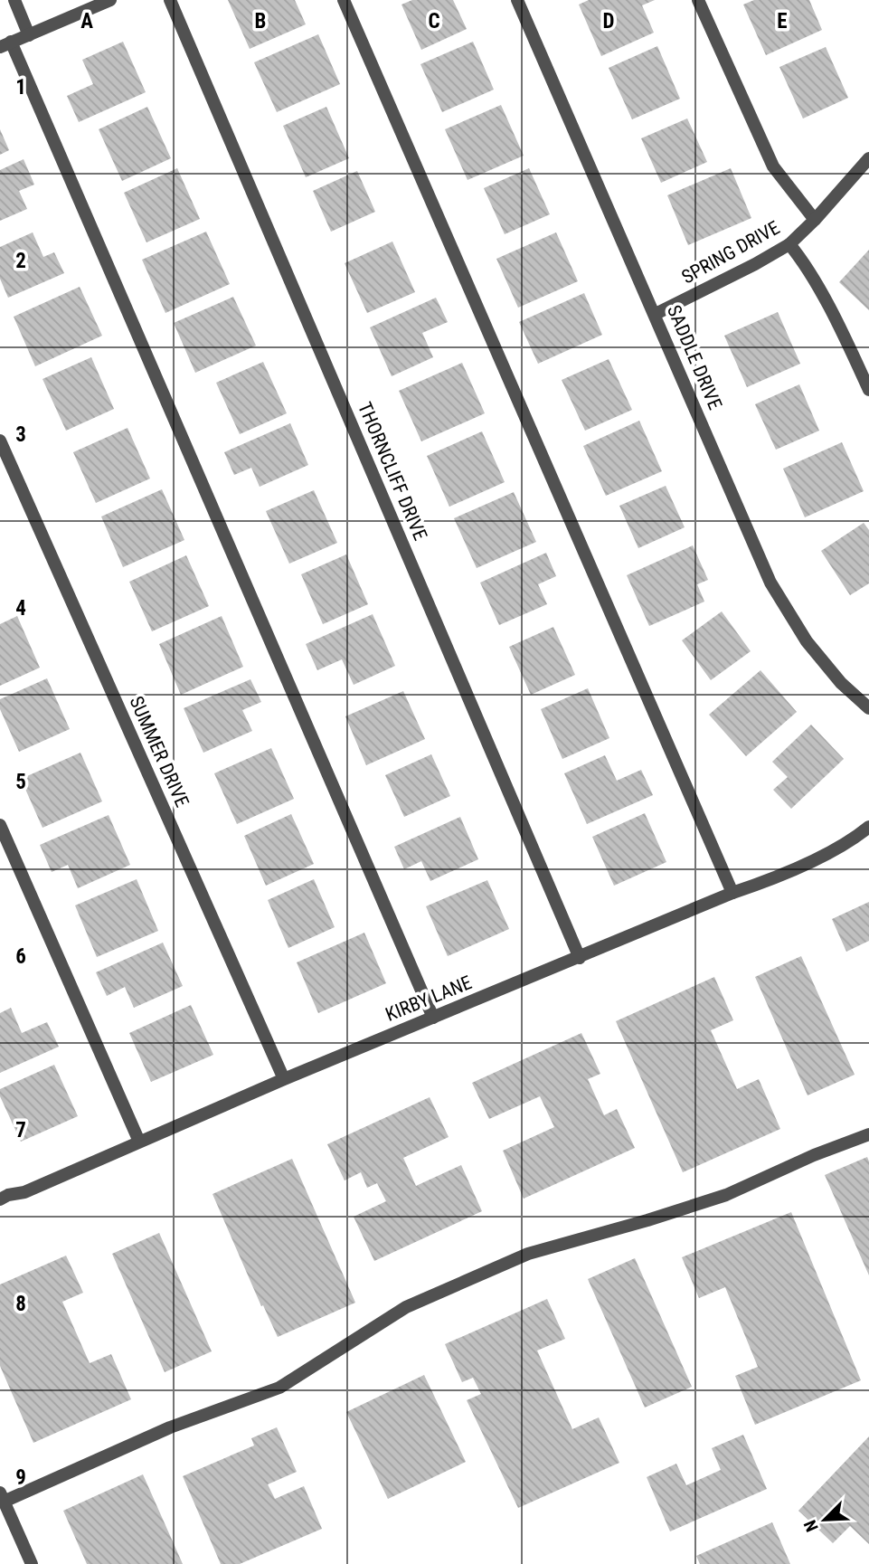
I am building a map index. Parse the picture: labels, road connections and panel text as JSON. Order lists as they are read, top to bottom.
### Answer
{
  "streets": {
    "street": [
      "SPRING DRIVE",
      "SADDLE DRIVE",
      "THORNCLIFF DRIVE",
      "SUMMER DRIVE",
      "KIRBY LANE"
    ]
  },
  "crossings": [
    ["SPRING DRIVE", "SADDLE DRIVE"],
    ["THORNCLIFF DRIVE", "KIRBY LANE"],
    ["SUMMER DRIVE", "KIRBY LANE"]
  ],
  "north": "bottom left",
  "grid": {
    "columns": [
      "A",
      "B",
      "C",
      "D",
      "E"
    ],
    "rows": [
      "1",
      "2",
      "3",
      "4",
      "5",
      "6",
      "7",
      "8",
      "9"
    ]
  }
}
